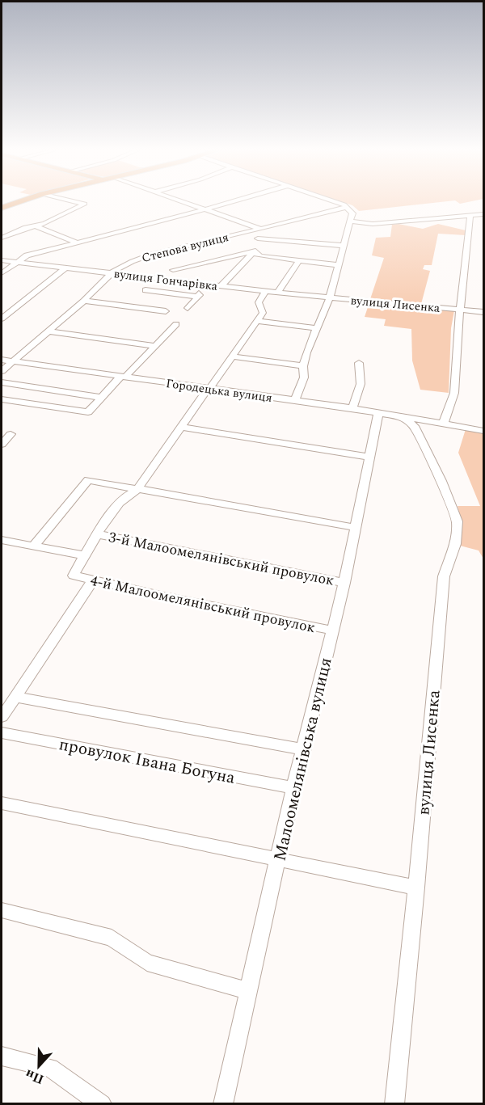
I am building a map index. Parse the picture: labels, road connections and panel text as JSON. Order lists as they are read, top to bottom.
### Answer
{
  "streets": {
    "street": [
      "Степова вулиця",
      "вулиця Гончарівка",
      "вулиця Лисенка",
      "Городецька вулиця",
      "3-й Малоомелянівський провулок",
      "4-й Малоомелянівський провулок",
      "Малоомелянівська вулиця",
      "провулок Івана Богуна"
    ]
  },
  "crossings": [
    ["Степова вулиця", "вулиця Гончарівка"],
    ["Степова вулиця", "Городецька вулиця"],
    ["вулиця Гончарівка", "вулиця Лисенка"],
    ["вулиця Лисенка", "Городецька вулиця"],
    ["Городецька вулиця", "Малоомелянівська вулиця"],
    ["3-й Малоомелянівський провулок", "Малоомелянівська вулиця"],
    ["4-й Малоомелянівський провулок", "Малоомелянівська вулиця"],
    ["Малоомелянівська вулиця", "провулок Івана Богуна"]
  ],
  "north": "bottom"
}
